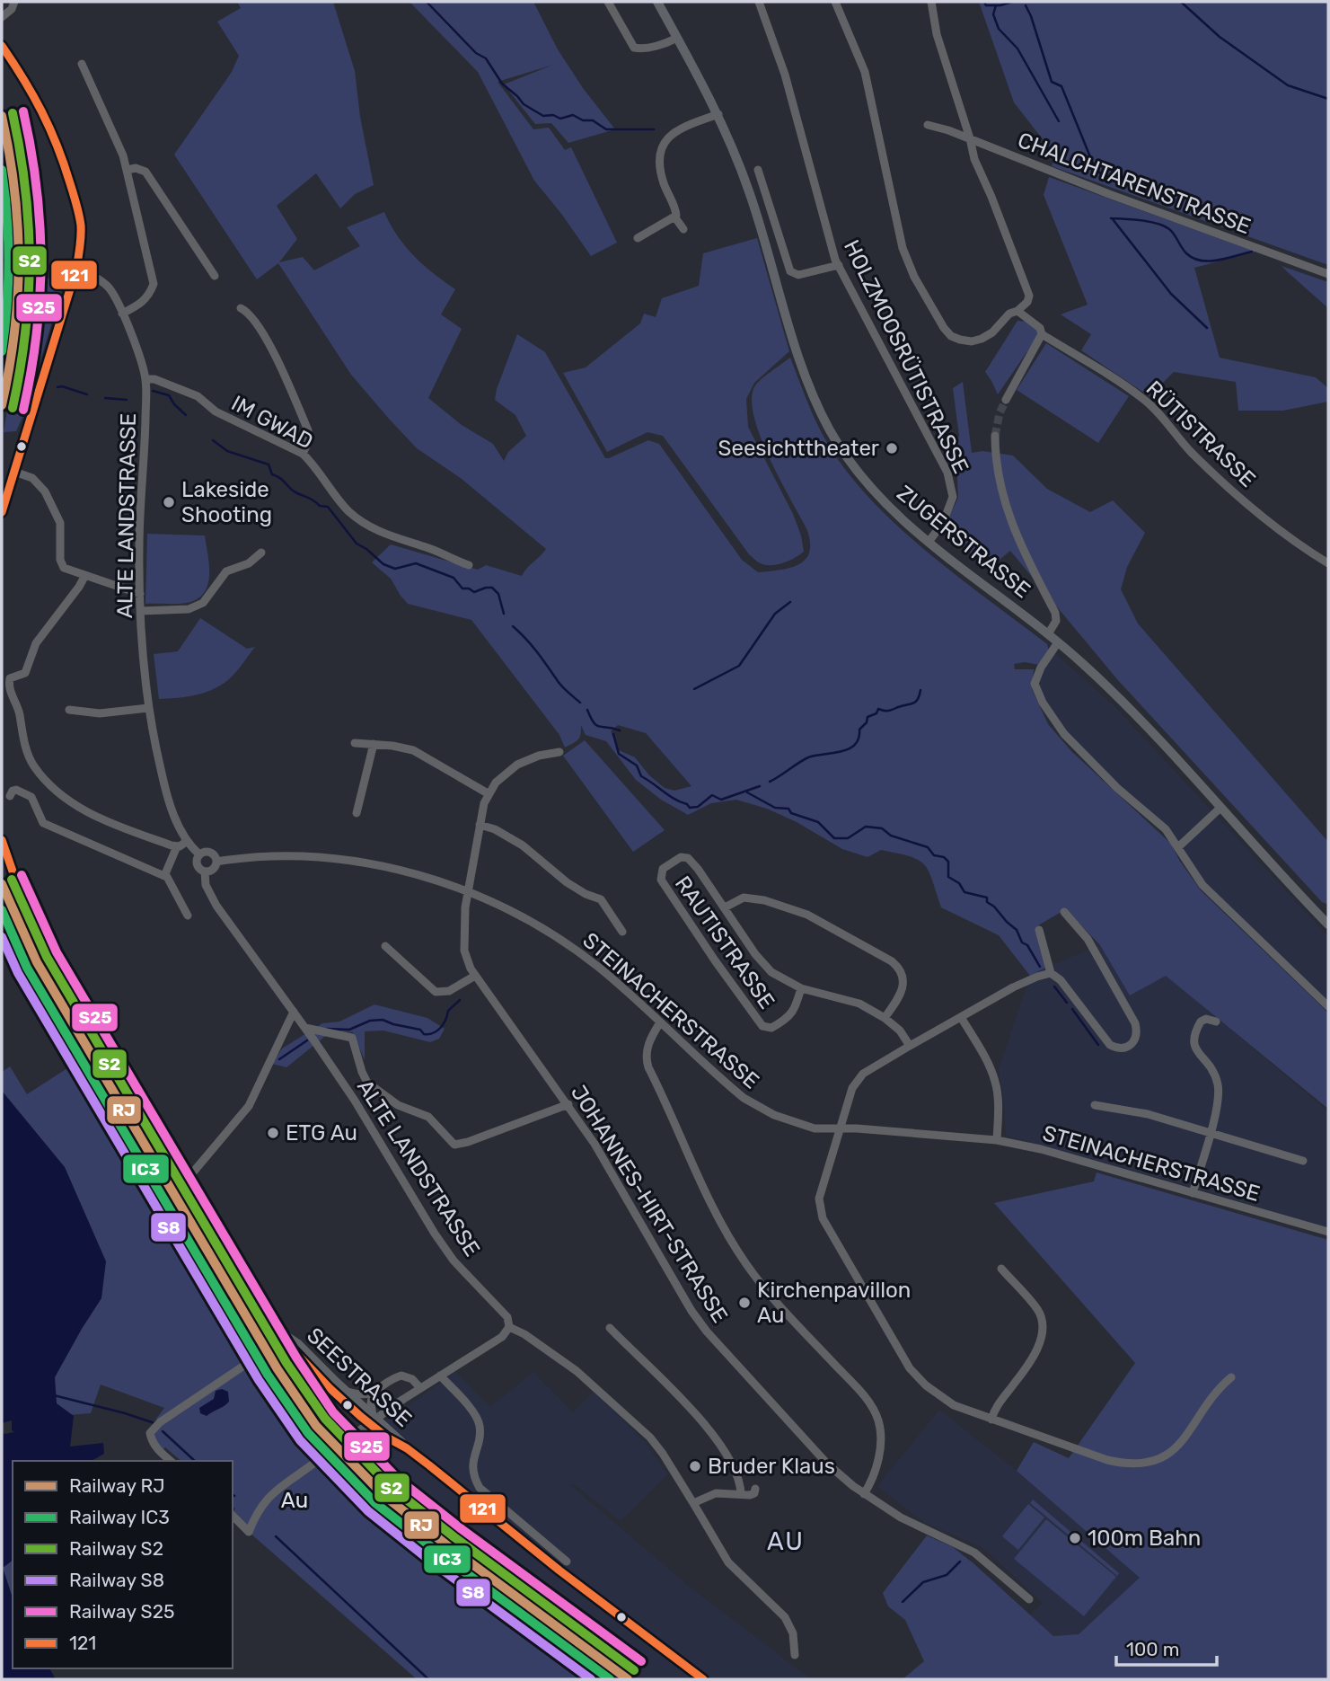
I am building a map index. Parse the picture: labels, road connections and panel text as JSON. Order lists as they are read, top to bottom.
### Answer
{
  "streets": {
    "main road": ["ZUGERSTRASSE", "SEESTRASSE"],
    "street": [
      "CHALCHTARENSTRASSE",
      "HOLZMOOSRÜTISTRASSE",
      "IM GWAD",
      "RÜTISTRASSE",
      "ALTE LANDSTRASSE",
      "RAUTISTRASSE",
      "STEINACHERSTRASSE",
      "JOHANNES-HIRT-STRASSE"
    ]
  },
  "crossings": [
    ["HOLZMOOSRÜTISTRASSE", "ZUGERSTRASSE"],
    ["IM GWAD", "ALTE LANDSTRASSE"],
    ["ALTE LANDSTRASSE", "STEINACHERSTRASSE"],
    ["STEINACHERSTRASSE", "JOHANNES-HIRT-STRASSE"]
  ],
  "districts": ["AU"],
  "parks": ["Au"],
  "places": [
    "Seesichttheater",
    "Lakeside Shooting",
    "ETG Au",
    "Kirchenpavillon Au",
    "Bruder Klaus",
    "100m Bahn"
  ],
  "lines": [
    "transit line 121",
    "rail line S25",
    "rail line S2",
    "rail line RJ",
    "rail line IC3",
    "rail line S8"
  ],
  "legend": [
    "Railway RJ",
    "Railway IC3",
    "Railway S2",
    "Railway S8",
    "Railway S25",
    "121"
  ],
  "scale_bar": "100 m"
}
